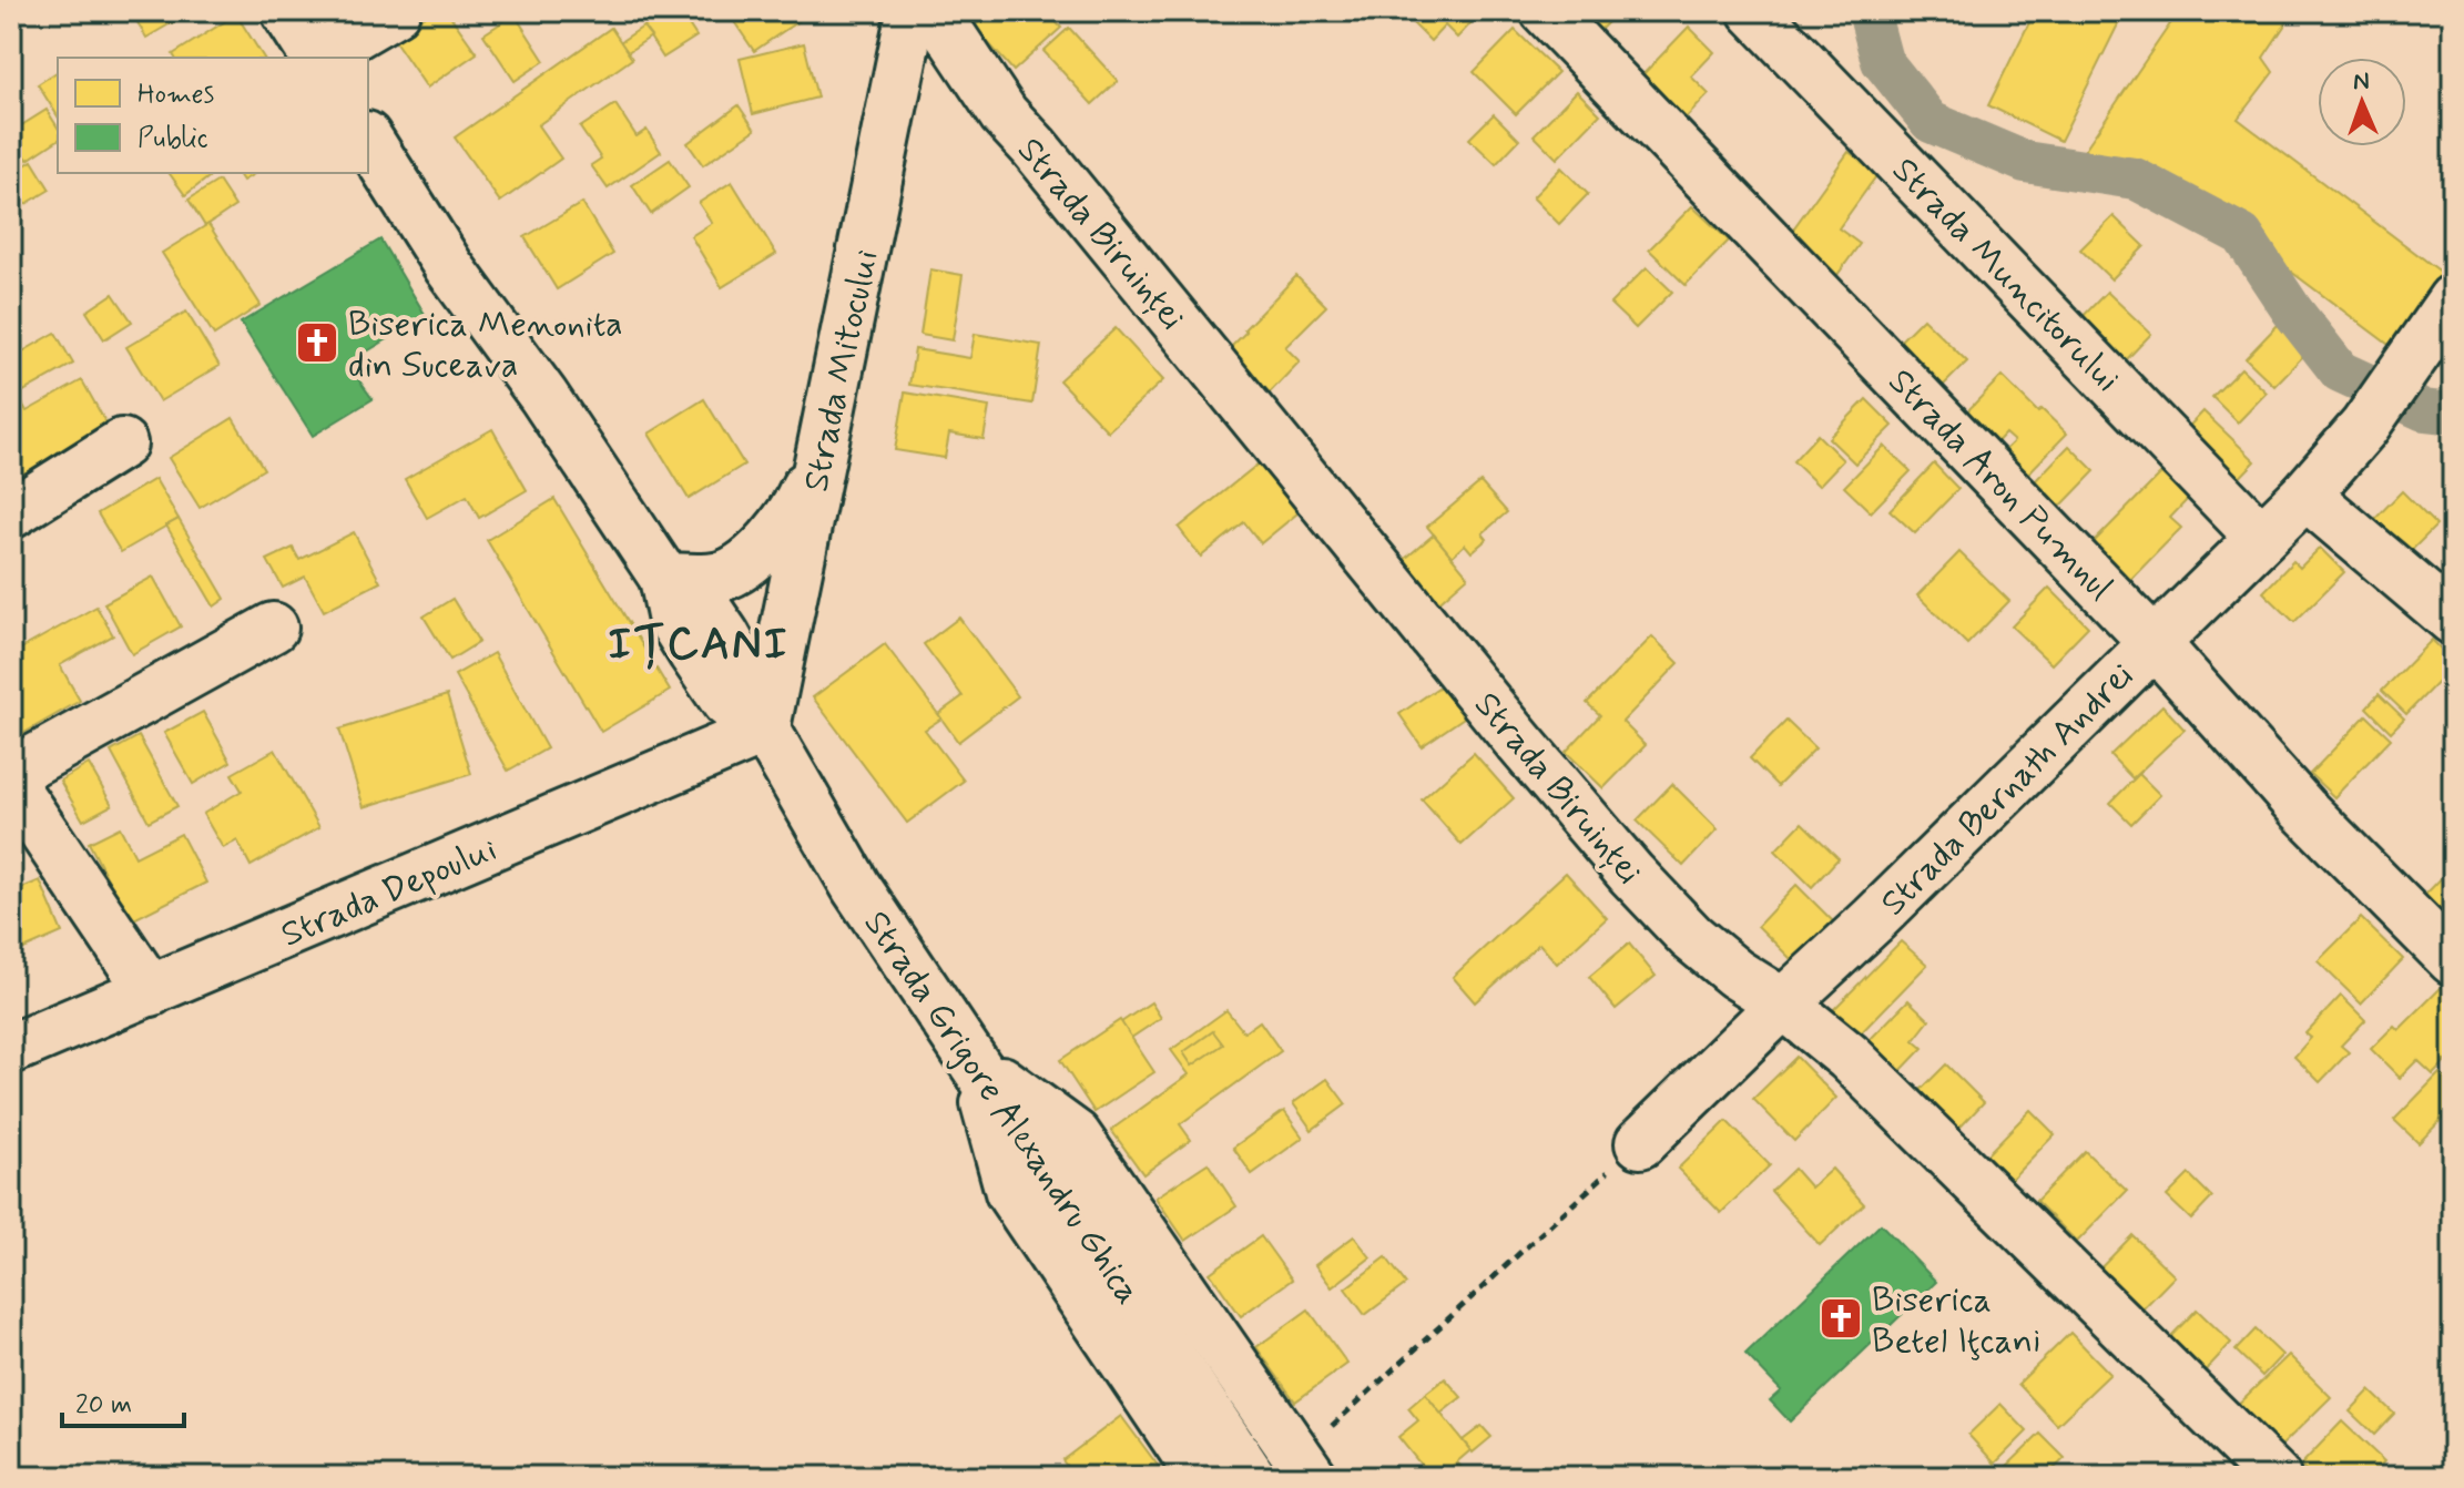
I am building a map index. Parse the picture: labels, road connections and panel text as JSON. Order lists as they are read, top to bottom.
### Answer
{
  "streets": {
    "street": [
      "Strada Biruinței",
      "Strada Muncitorului",
      "Strada Mitocului",
      "Strada Aron Pumnul",
      "Strada Bernath Andrei",
      "Strada Depoului",
      "Strada Grigore Alexandru Ghica"
    ]
  },
  "crossings": [
    ["Strada Biruinței", "Strada Bernath Andrei"],
    ["Strada Muncitorului", "Strada Bernath Andrei"],
    ["Strada Mitocului", "Strada Depoului"],
    ["Strada Mitocului", "Strada Grigore Alexandru Ghica"],
    ["Strada Aron Pumnul", "Strada Bernath Andrei"],
    ["Strada Depoului", "Strada Grigore Alexandru Ghica"]
  ],
  "districts": ["IȚCANI"],
  "places": {
    "church": ["Biserica Menonita din Suceava", "Biserica Betel Iţcani"]
  },
  "legend": ["Homes", "Public"],
  "scale_bar": "20 m",
  "north": "top"
}
